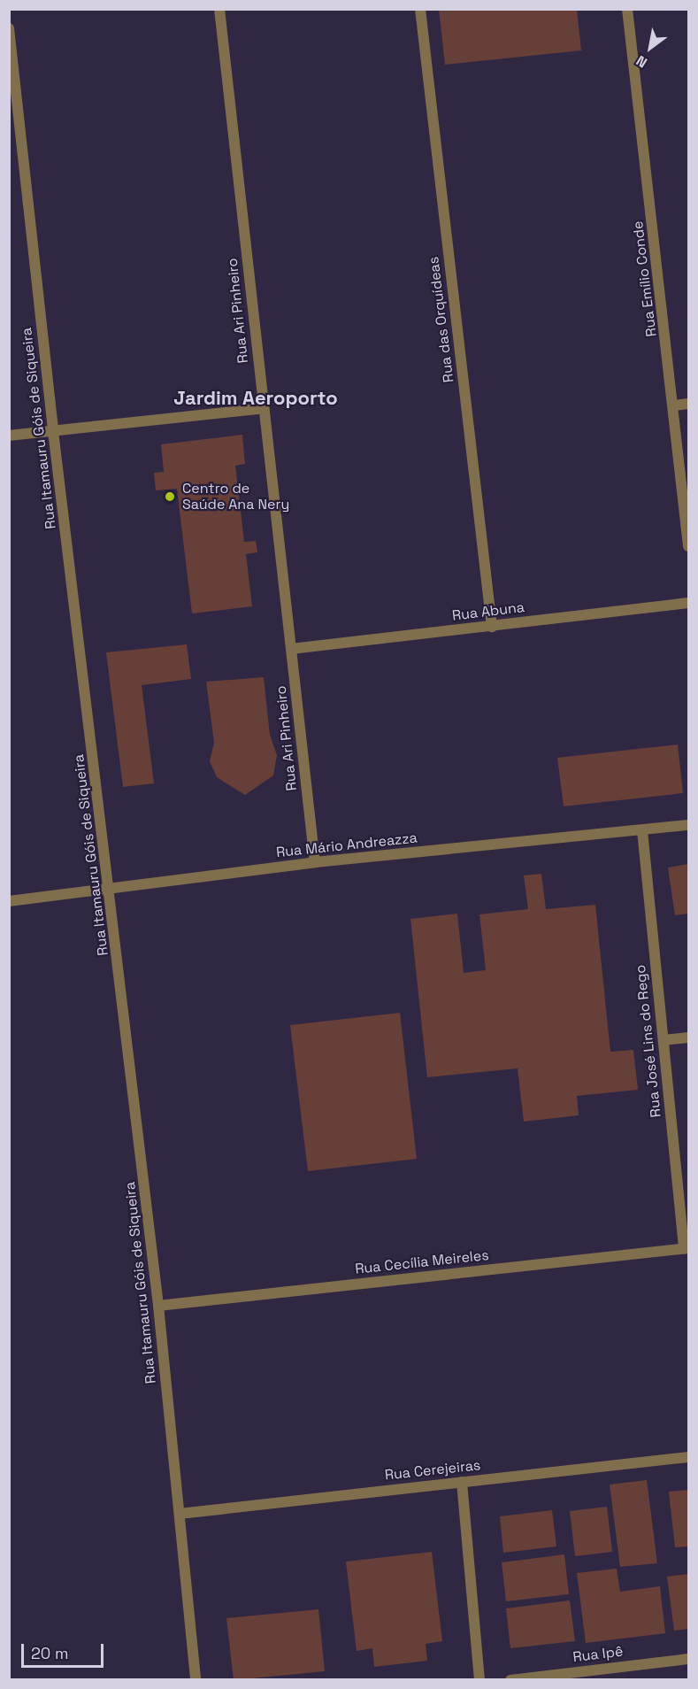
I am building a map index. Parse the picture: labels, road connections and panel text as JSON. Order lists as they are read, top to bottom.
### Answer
{
  "streets": {
    "street": [
      "Rua Emílio Conde",
      "Rua Ari Pinheiro",
      "Rua das Orquídeas",
      "Rua Itamauru Góis de Siqueira",
      "Rua Abuna",
      "Rua Mário Andreazza",
      "Rua José Lins do Rego",
      "Rua Cecília Meireles",
      "Rua Cerejeiras",
      "Rua Ipê"
    ]
  },
  "crossings": [
    ["Rua Ari Pinheiro", "Rua Abuna"],
    ["Rua Ari Pinheiro", "Rua Mário Andreazza"],
    ["Rua das Orquídeas", "Rua Abuna"],
    ["Rua Itamauru Góis de Siqueira", "Rua Mário Andreazza"],
    ["Rua Itamauru Góis de Siqueira", "Rua Cecília Meireles"],
    ["Rua Itamauru Góis de Siqueira", "Rua Cerejeiras"],
    ["Rua Mário Andreazza", "Rua José Lins do Rego"],
    ["Rua José Lins do Rego", "Rua Cecília Meireles"]
  ],
  "districts": ["Jardim Aeroporto"],
  "places": ["Centro de Saúde Ana Nery"],
  "scale_bar": "20 m",
  "north": "bottom left"
}
